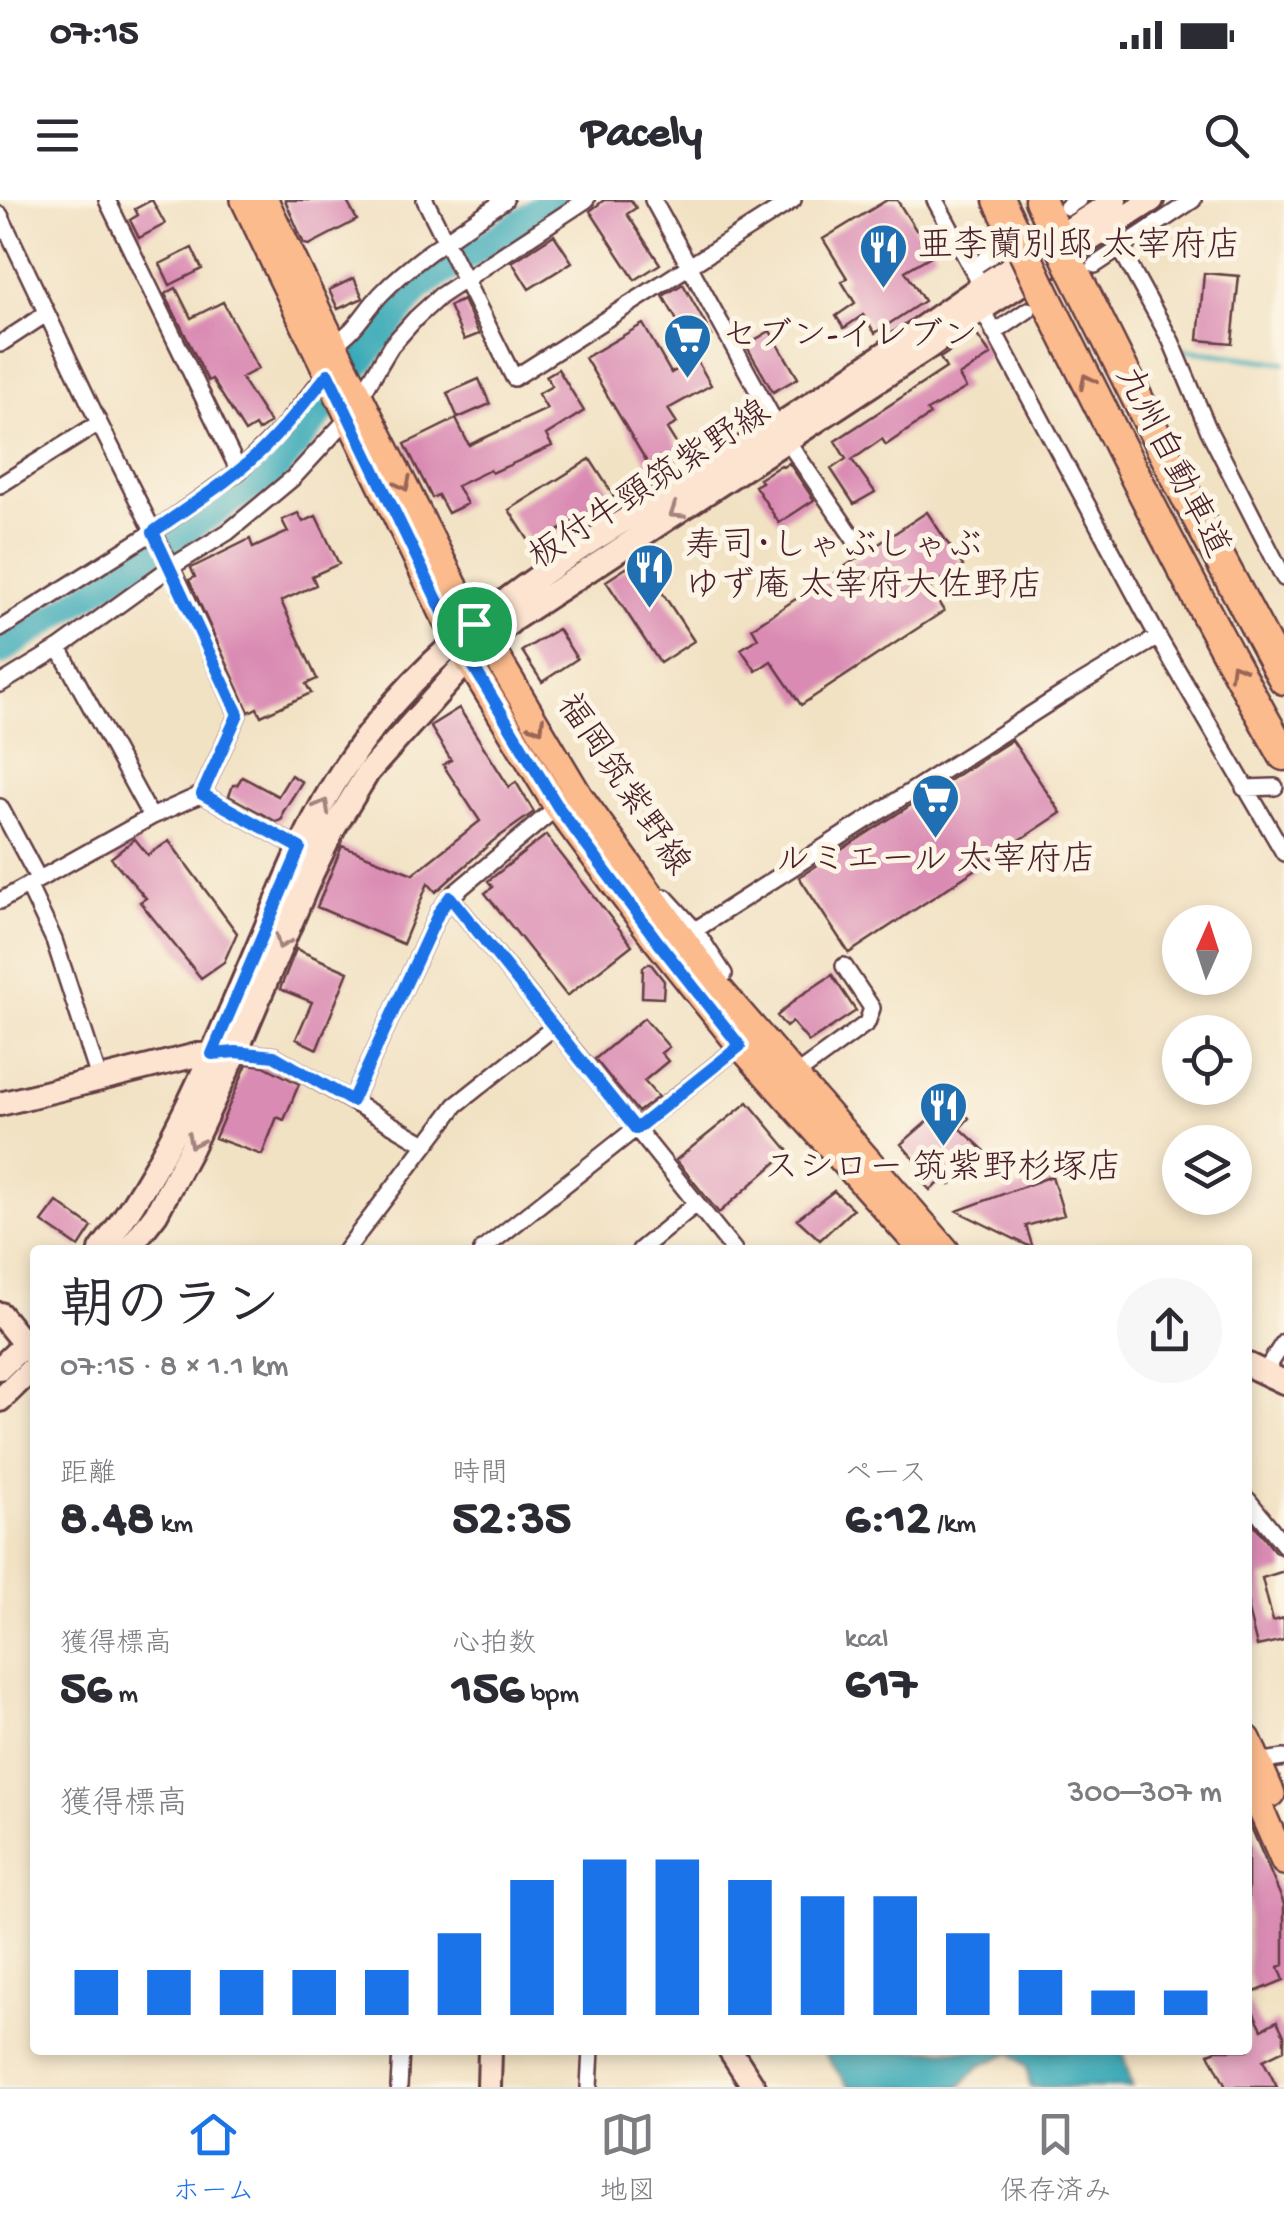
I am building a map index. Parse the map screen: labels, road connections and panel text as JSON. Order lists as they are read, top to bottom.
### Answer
{
  "streets": {
    "highway": ["九州自動車道"],
    "main road": ["板付牛頸筑紫野線", "福岡筑紫野線"]
  },
  "crossings": [
    ["板付牛頸筑紫野線", "福岡筑紫野線"]
  ],
  "places": {
    "restaurant": ["亜李蘭別邸 太宰府店", "寿司･しゃぶしゃぶ ゆず庵 太宰府大佐野店", "スシロー 筑紫野杉塚店"],
    "supermarket": ["セブン-イレブン", "ルミエール 太宰府店"]
  },
  "north": "top",
  "page": {
    "status": "07:15",
    "header": "Pacely",
    "heading": ["朝のラン", "07:15 · 8 × 1.1 km"],
    "stats": [
      ["距離", "8.48 km"],
      ["時間", "52:35"],
      ["ペース", "6:12 /km"],
      ["獲得標高", "56 m"],
      ["心拍数", "156 bpm"],
      ["kcal", "617"]
    ],
    "chart": ["獲得標高", "300–307 m"],
    "tabs": ["ホーム", "地図", "保存済み"]
  }
}
